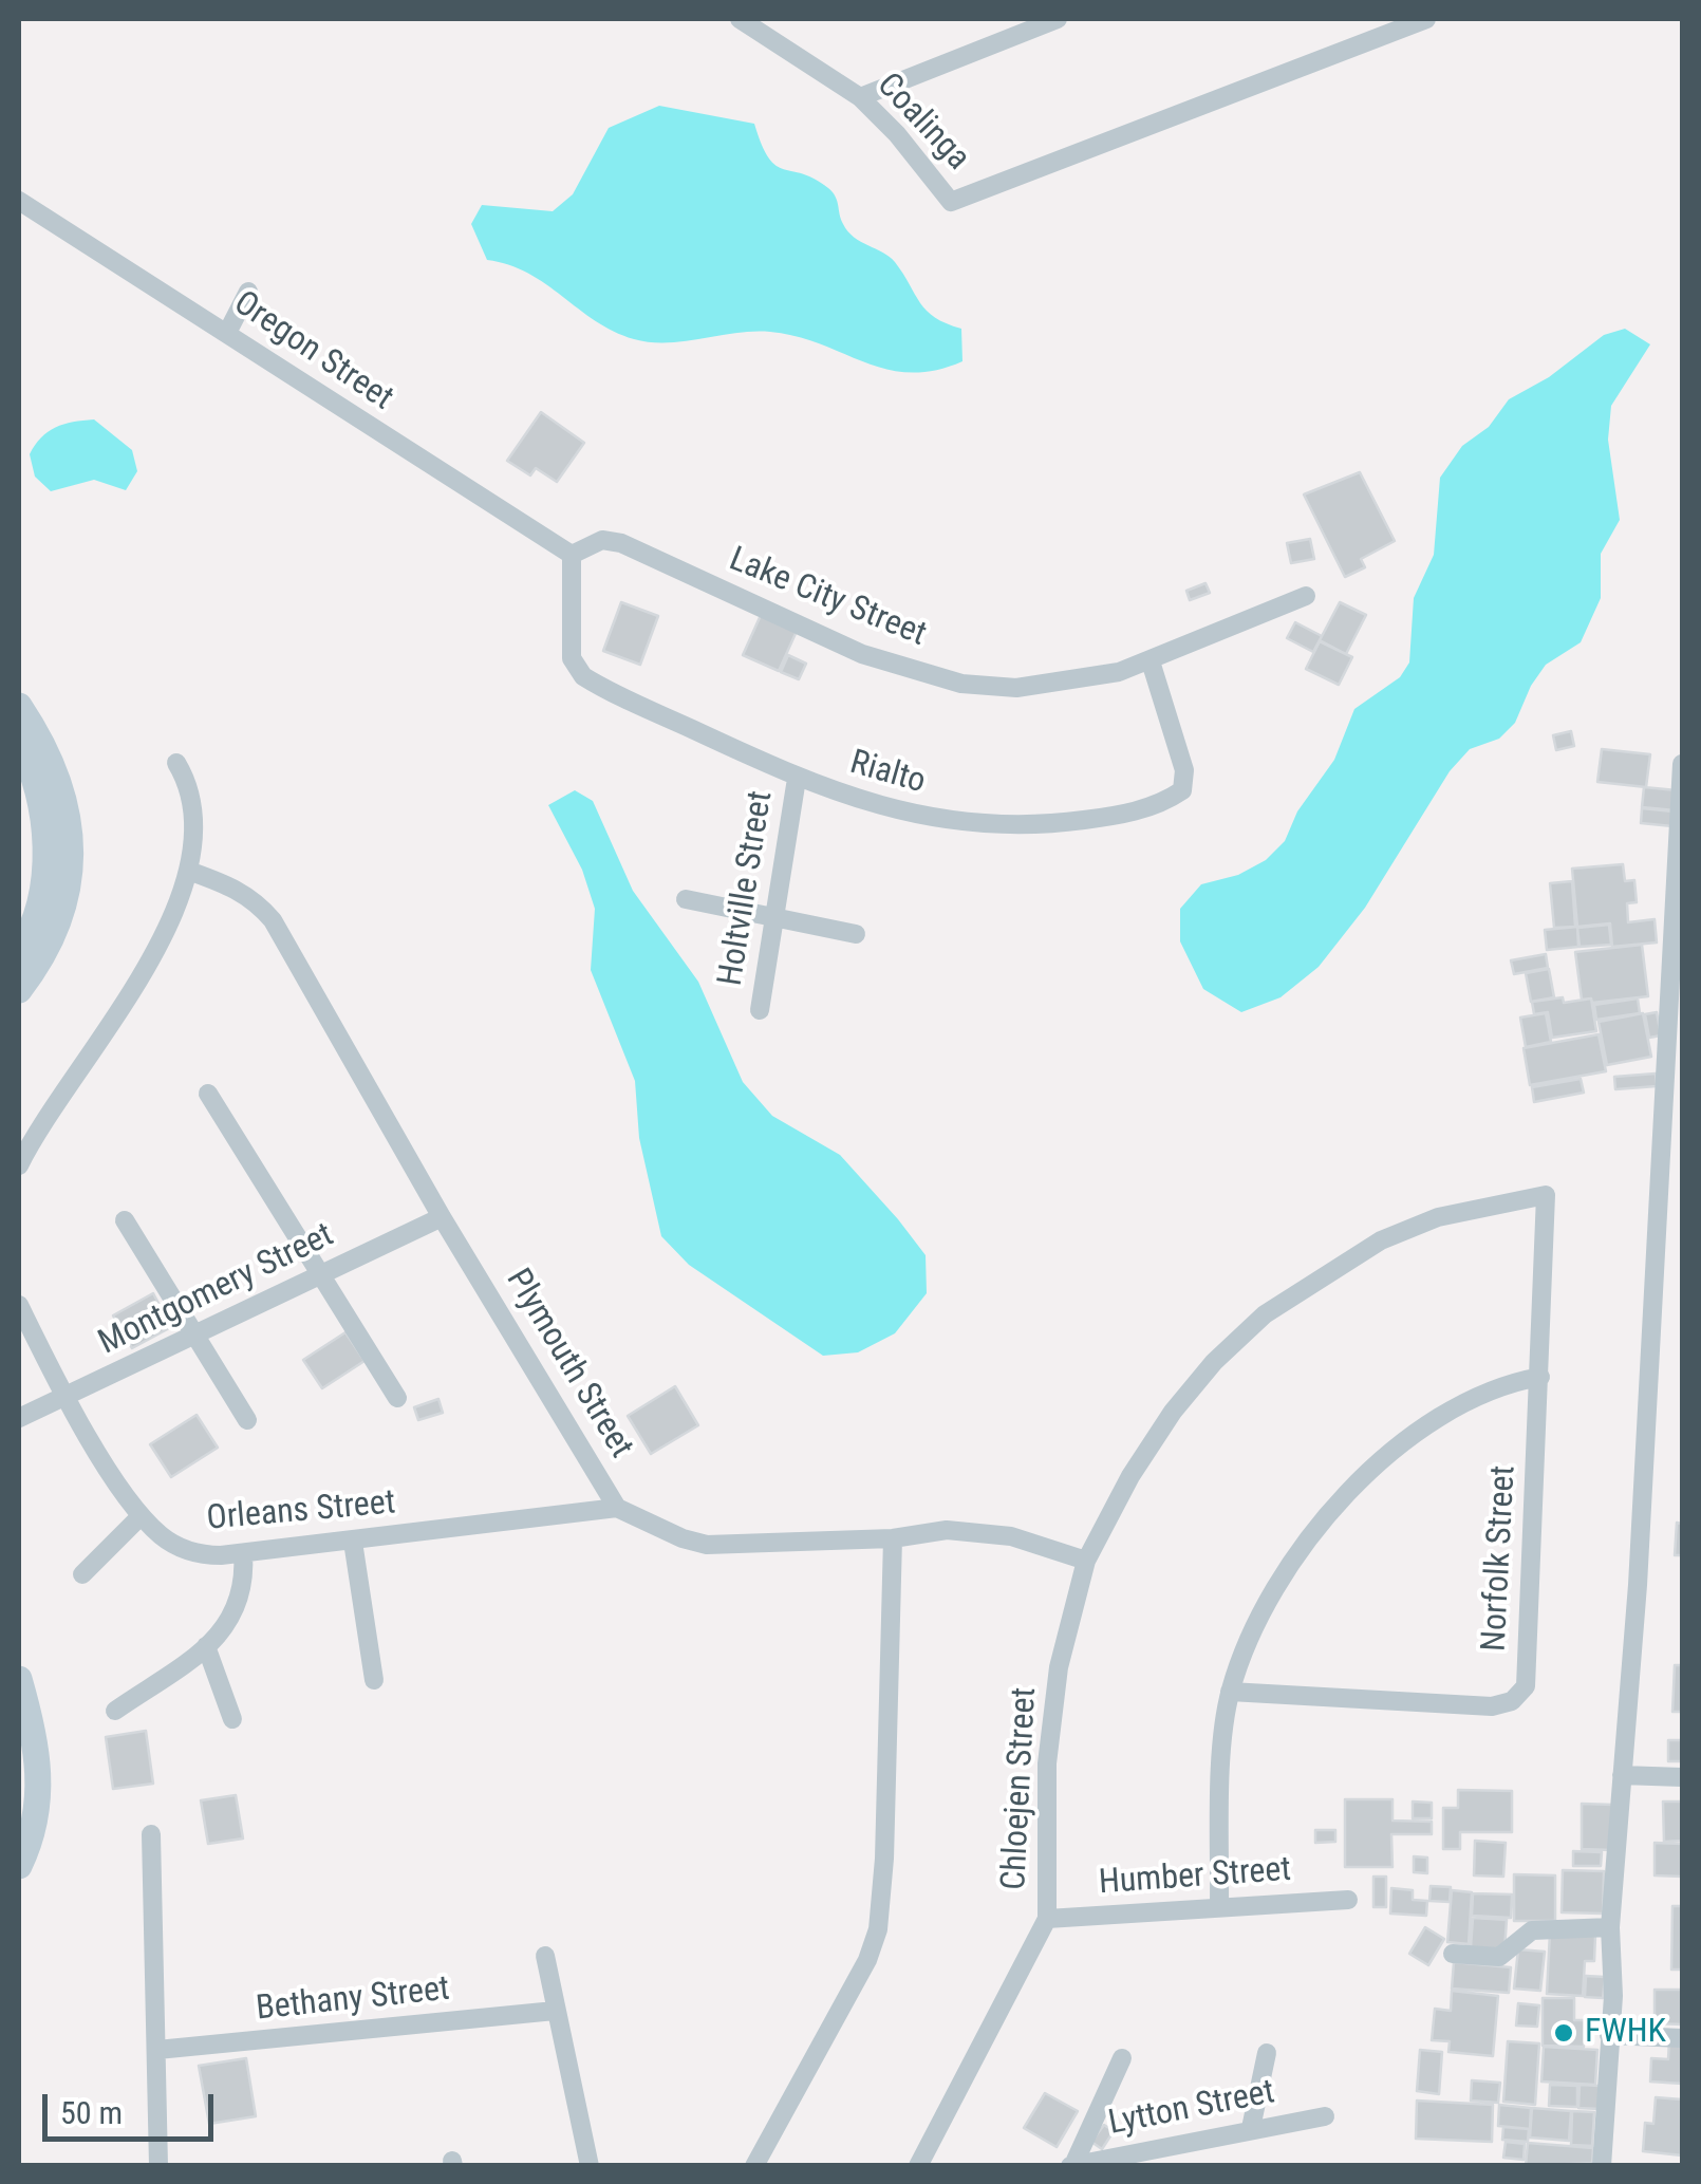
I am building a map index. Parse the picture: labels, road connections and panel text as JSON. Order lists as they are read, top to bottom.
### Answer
{
  "streets": {
    "street": [
      "Coalinga",
      "Oregon Street",
      "Lake City Street",
      "Rialto",
      "Holtville Street",
      "Montgomery Street",
      "Plymouth Street",
      "Orleans Street",
      "Norfolk Street",
      "Chloejen Street",
      "Humber Street",
      "Bethany Street",
      "Lytton Street"
    ]
  },
  "crossings": [
    ["Oregon Street", "Lake City Street"],
    ["Oregon Street", "Rialto"],
    ["Lake City Street", "Rialto"],
    ["Rialto", "Holtville Street"],
    ["Montgomery Street", "Plymouth Street"],
    ["Montgomery Street", "Orleans Street"],
    ["Plymouth Street", "Orleans Street"],
    ["Plymouth Street", "Chloejen Street"],
    ["Norfolk Street", "Chloejen Street"],
    ["Chloejen Street", "Humber Street"]
  ],
  "places": ["FWHK"],
  "scale_bar": "50 m"
}
